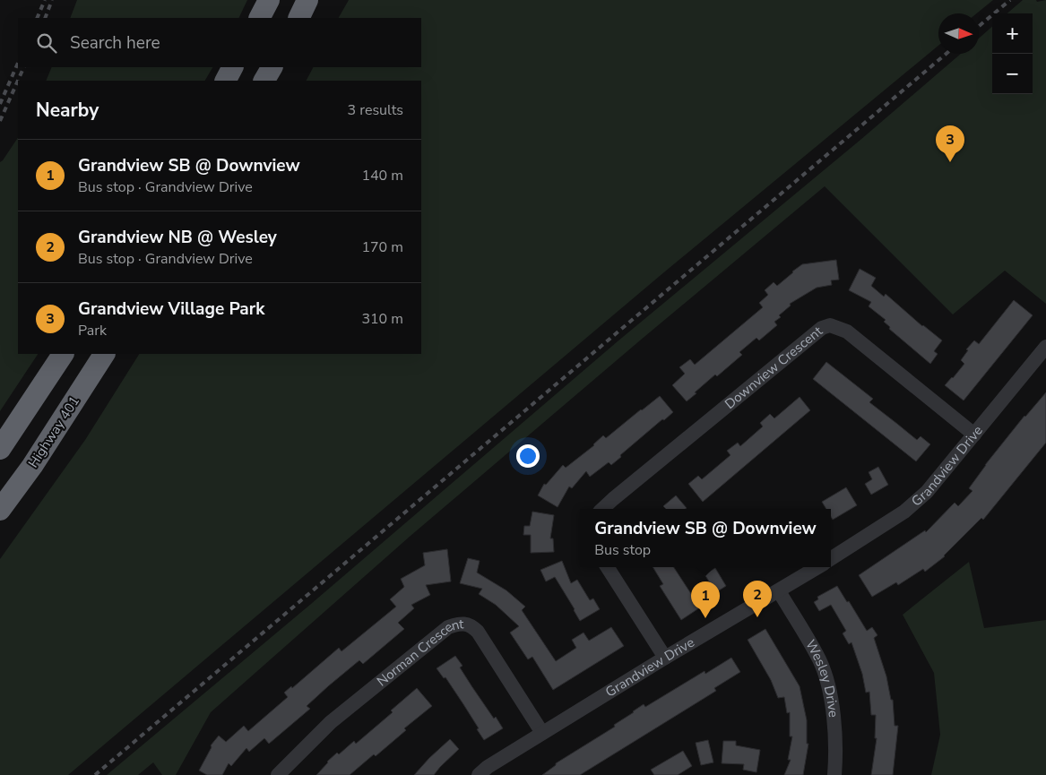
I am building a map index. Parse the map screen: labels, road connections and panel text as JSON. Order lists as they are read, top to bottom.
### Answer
{
  "streets": {
    "highway": ["Highway 401"],
    "street": [
      "Downview Crescent",
      "Grandview Drive",
      "Norman Crescent",
      "Wesley Drive"
    ]
  },
  "crossings": [
    ["Downview Crescent", "Grandview Drive"],
    ["Grandview Drive", "Norman Crescent"],
    ["Grandview Drive", "Wesley Drive"]
  ],
  "north": "right",
  "page": {
    "map_buttons": ["+", "−"],
    "search": "Search here",
    "heading": ["Nearby", "3 results"],
    "pins": ["3", "2", "1"],
    "list": [
      {
        "mark": "1",
        "name": "Grandview SB @ Downview",
        "note": "Bus stop · Grandview Drive",
        "value": "140 m"
      },
      {
        "mark": "2",
        "name": "Grandview NB @ Wesley",
        "note": "Bus stop · Grandview Drive",
        "value": "170 m"
      },
      {
        "mark": "3",
        "name": "Grandview Village Park",
        "note": "Park",
        "value": "310 m"
      }
    ],
    "popup": ["Grandview SB @ Downview", "Bus stop"]
  }
}
